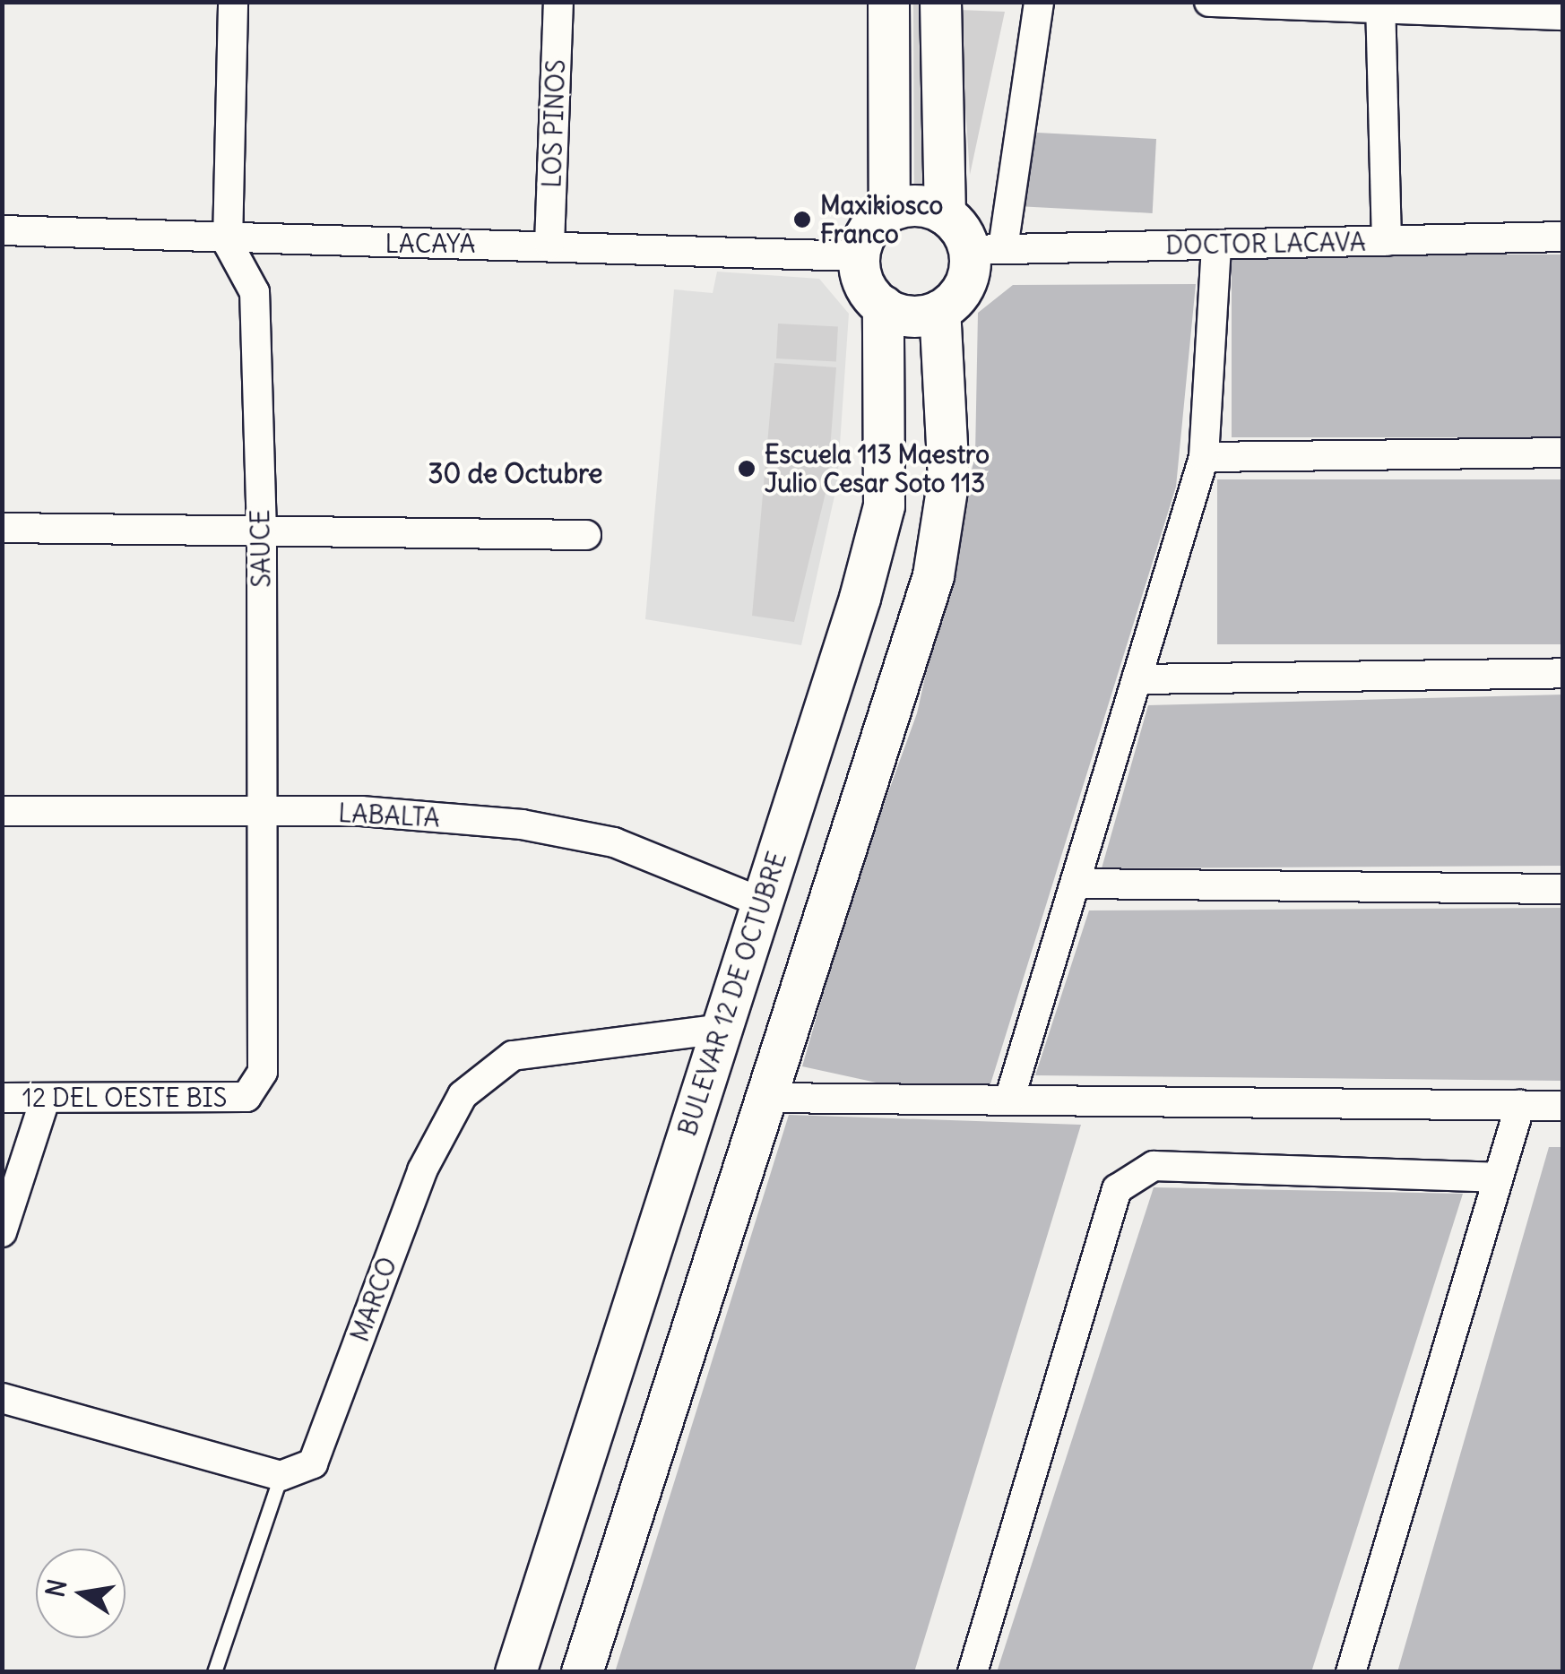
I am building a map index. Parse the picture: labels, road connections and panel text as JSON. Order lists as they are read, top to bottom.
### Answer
{
  "streets": {
    "main road": ["BULEVAR 12 DE OCTUBRE"],
    "street": [
      "LOS PINOS",
      "LACAYA",
      "DOCTOR LACAVA",
      "SAUCE",
      "LABALTA",
      "12 DEL OESTE BIS",
      "MARCO"
    ]
  },
  "crossings": [
    ["LOS PINOS", "LACAYA"],
    ["LACAYA", "DOCTOR LACAVA"],
    ["LACAYA", "SAUCE"],
    ["LACAYA", "BULEVAR 12 DE OCTUBRE"],
    ["DOCTOR LACAVA", "BULEVAR 12 DE OCTUBRE"],
    ["SAUCE", "LABALTA"],
    ["SAUCE", "12 DEL OESTE BIS"],
    ["LABALTA", "BULEVAR 12 DE OCTUBRE"],
    ["BULEVAR 12 DE OCTUBRE", "MARCO"]
  ],
  "districts": ["30 de Octubre"],
  "places": ["Maxikiosco Franco", "Escuela 113 Maestro Julio Cesar Soto 113"],
  "north": "left"
}
